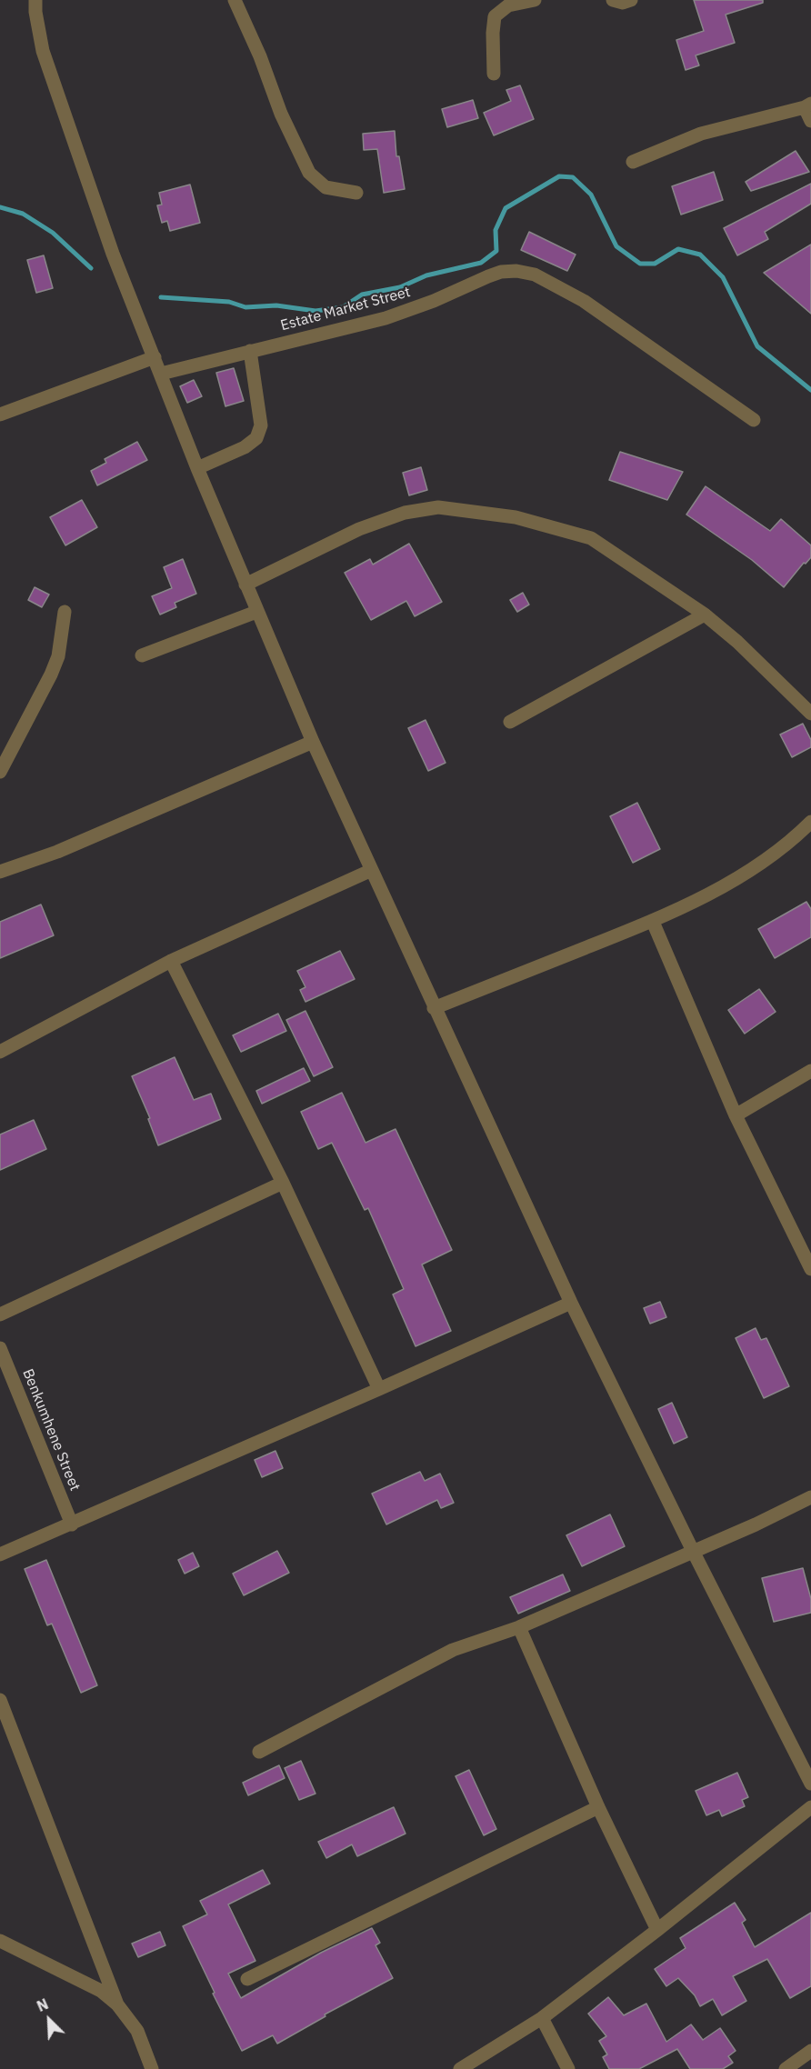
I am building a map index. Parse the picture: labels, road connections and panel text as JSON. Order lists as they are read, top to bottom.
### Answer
{
  "streets": {
    "street": ["Estate Market Street", "Benkumhene Street"]
  },
  "north": "top left"
}
